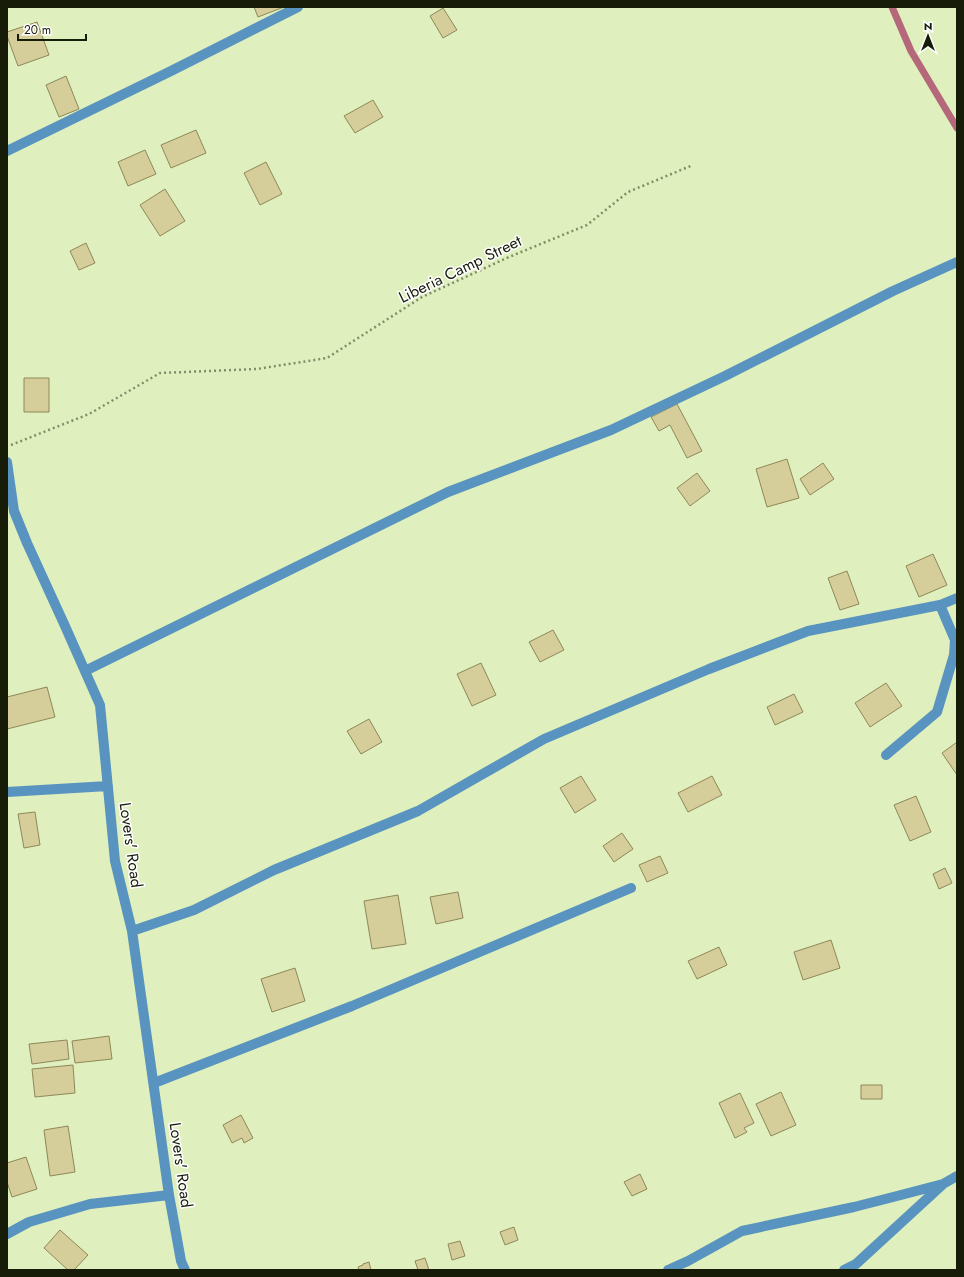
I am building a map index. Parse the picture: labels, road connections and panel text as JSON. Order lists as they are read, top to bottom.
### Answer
{
  "streets": {
    "street": ["Lovers' Road"],
    "path": ["Liberia Camp Street"]
  },
  "scale_bar": "20 m",
  "north": "top"
}
